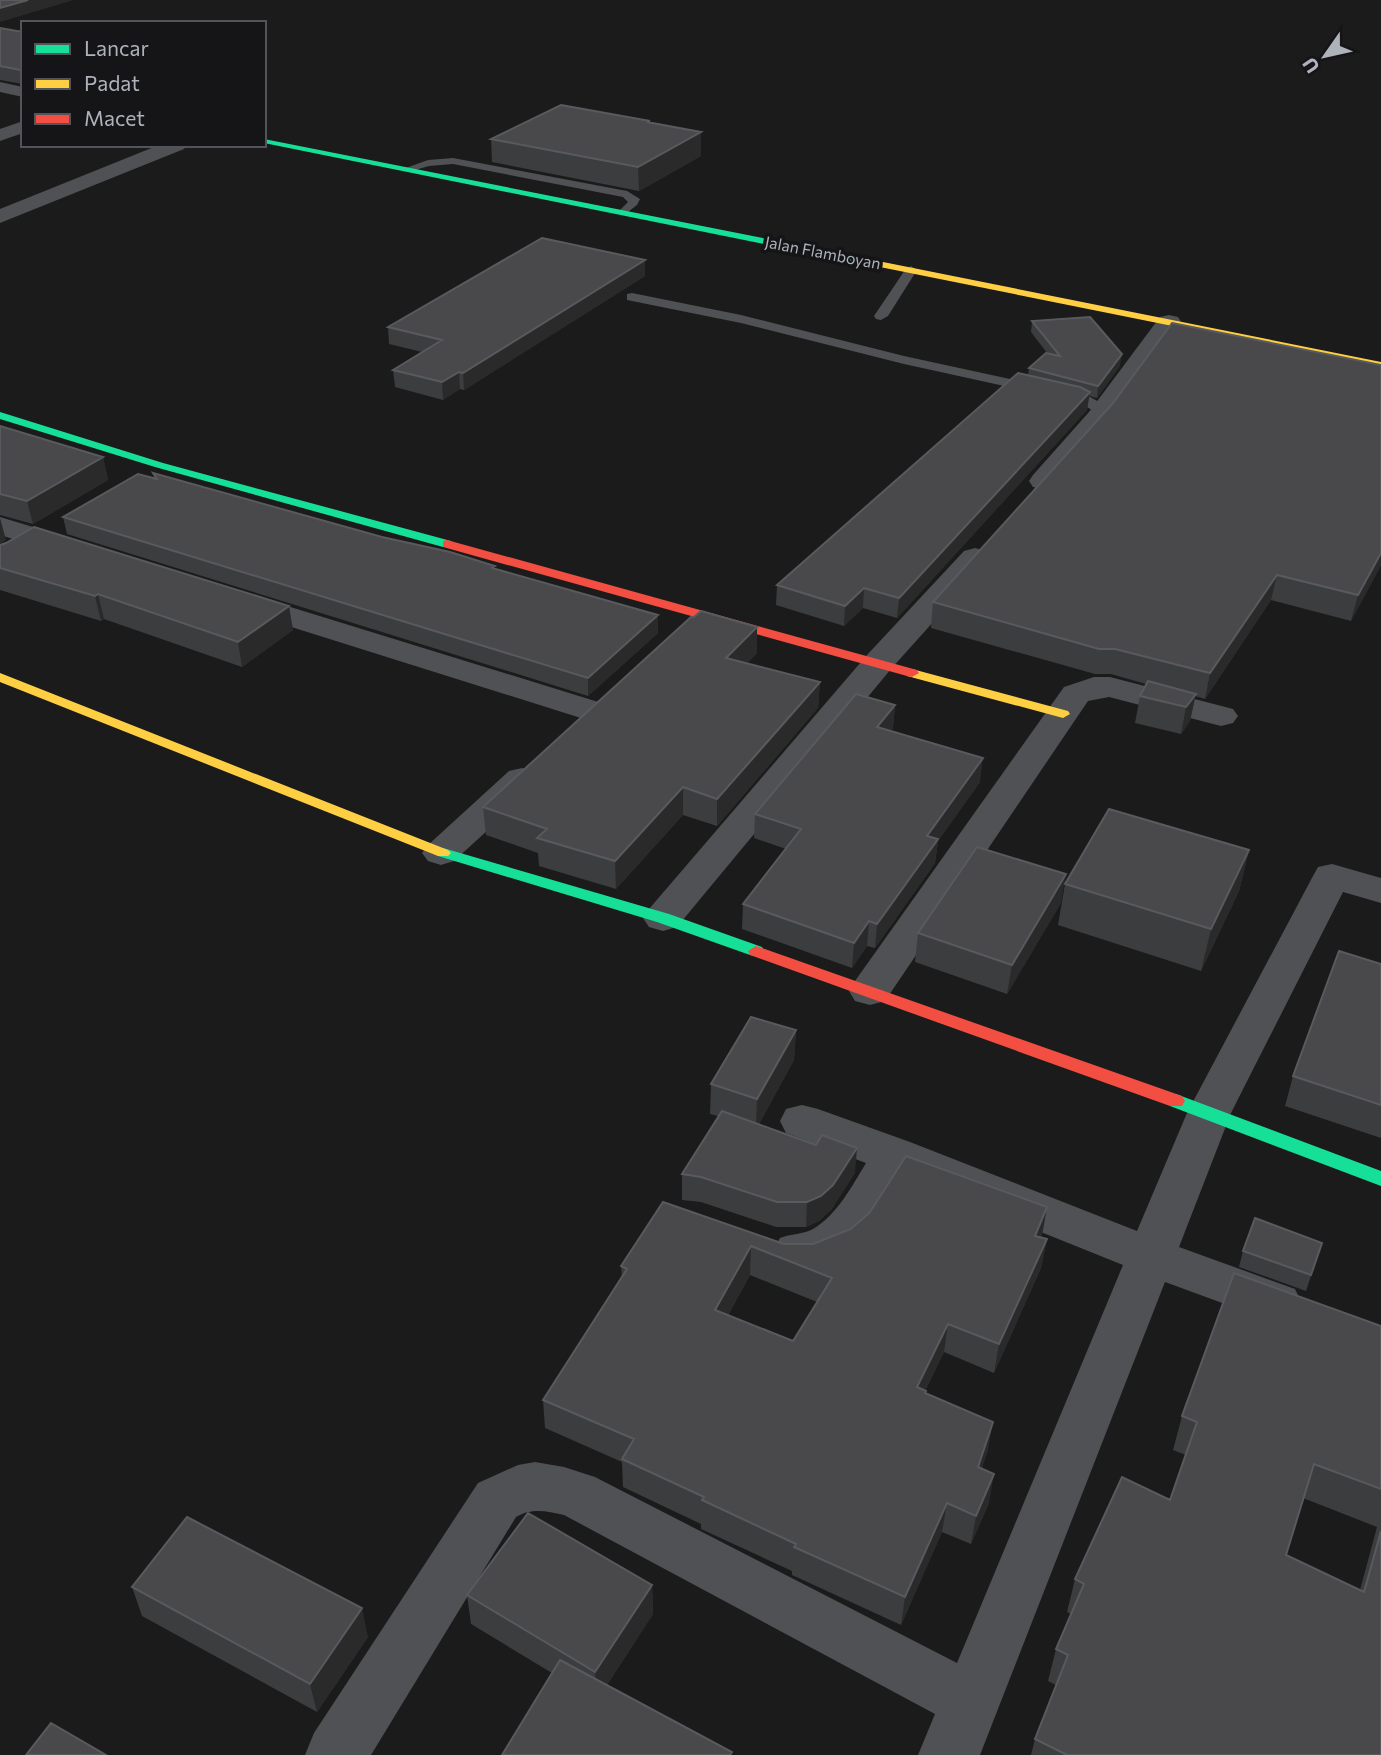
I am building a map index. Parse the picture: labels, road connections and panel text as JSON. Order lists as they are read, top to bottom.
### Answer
{
  "streets": {
    "street": ["Jalan Flamboyan"]
  },
  "legend": ["Lancar", "Padat", "Macet"],
  "north": "bottom left"
}
